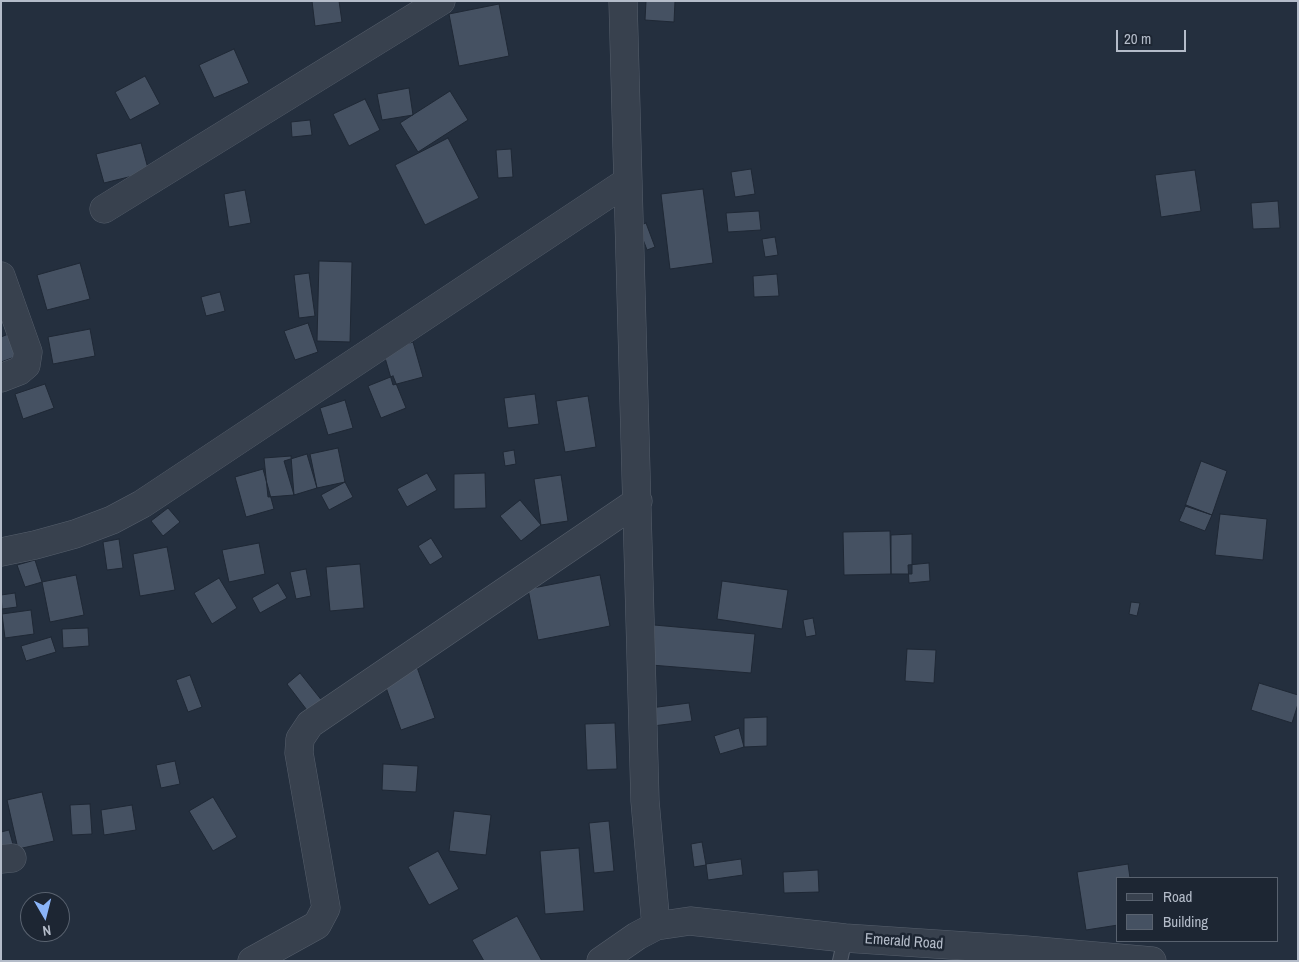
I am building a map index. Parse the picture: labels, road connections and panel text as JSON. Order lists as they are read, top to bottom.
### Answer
{
  "streets": {
    "street": ["Emerald Road"]
  },
  "legend": ["Road", "Building"],
  "scale_bar": "20 m",
  "north": "bottom"
}
